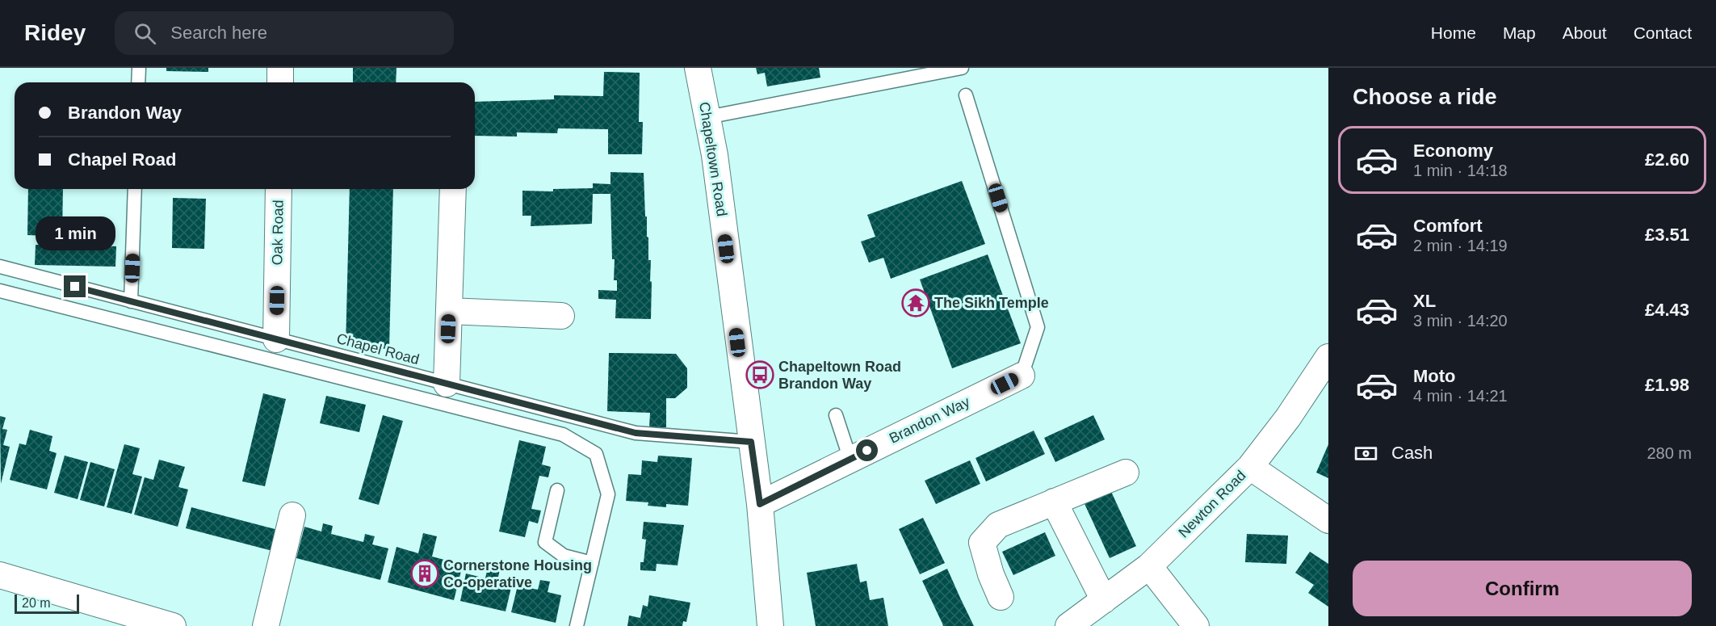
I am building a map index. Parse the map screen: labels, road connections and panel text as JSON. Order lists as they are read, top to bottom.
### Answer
{
  "streets": {
    "street": [
      "Chapeltown Road",
      "Oak Road",
      "Brandon Way",
      "Newton Road"
    ],
    "lane": ["Chapel Road"]
  },
  "crossings": [
    ["Chapeltown Road", "Chapel Road"],
    ["Chapeltown Road", "Brandon Way"],
    ["Oak Road", "Chapel Road"]
  ],
  "places": {
    "temple": ["The Sikh Temple"],
    "bus stop": ["Chapeltown Road Brandon Way"],
    "building": ["Cornerstone Housing Co-operative"]
  },
  "scale_bar": "20 m",
  "page": {
    "header": "Ridey",
    "search": "Search here",
    "nav": [
      "Home",
      "Map",
      "About",
      "Contact"
    ],
    "heading": "Choose a ride",
    "banner": ["Brandon Way", "Chapel Road"],
    "list": [
      {
        "name": "Economy",
        "note": "1 min · 14:18",
        "value": "£2.60"
      },
      {
        "name": "Comfort",
        "note": "2 min · 14:19",
        "value": "£3.51"
      },
      {
        "name": "XL",
        "note": "3 min · 14:20",
        "value": "£4.43"
      },
      {
        "name": "Moto",
        "note": "4 min · 14:21",
        "value": "£1.98"
      }
    ],
    "bubble": "1 min",
    "pay": ["Cash", "280 m"],
    "buttons": "Confirm",
    "scale": "20 m"
  }
}
